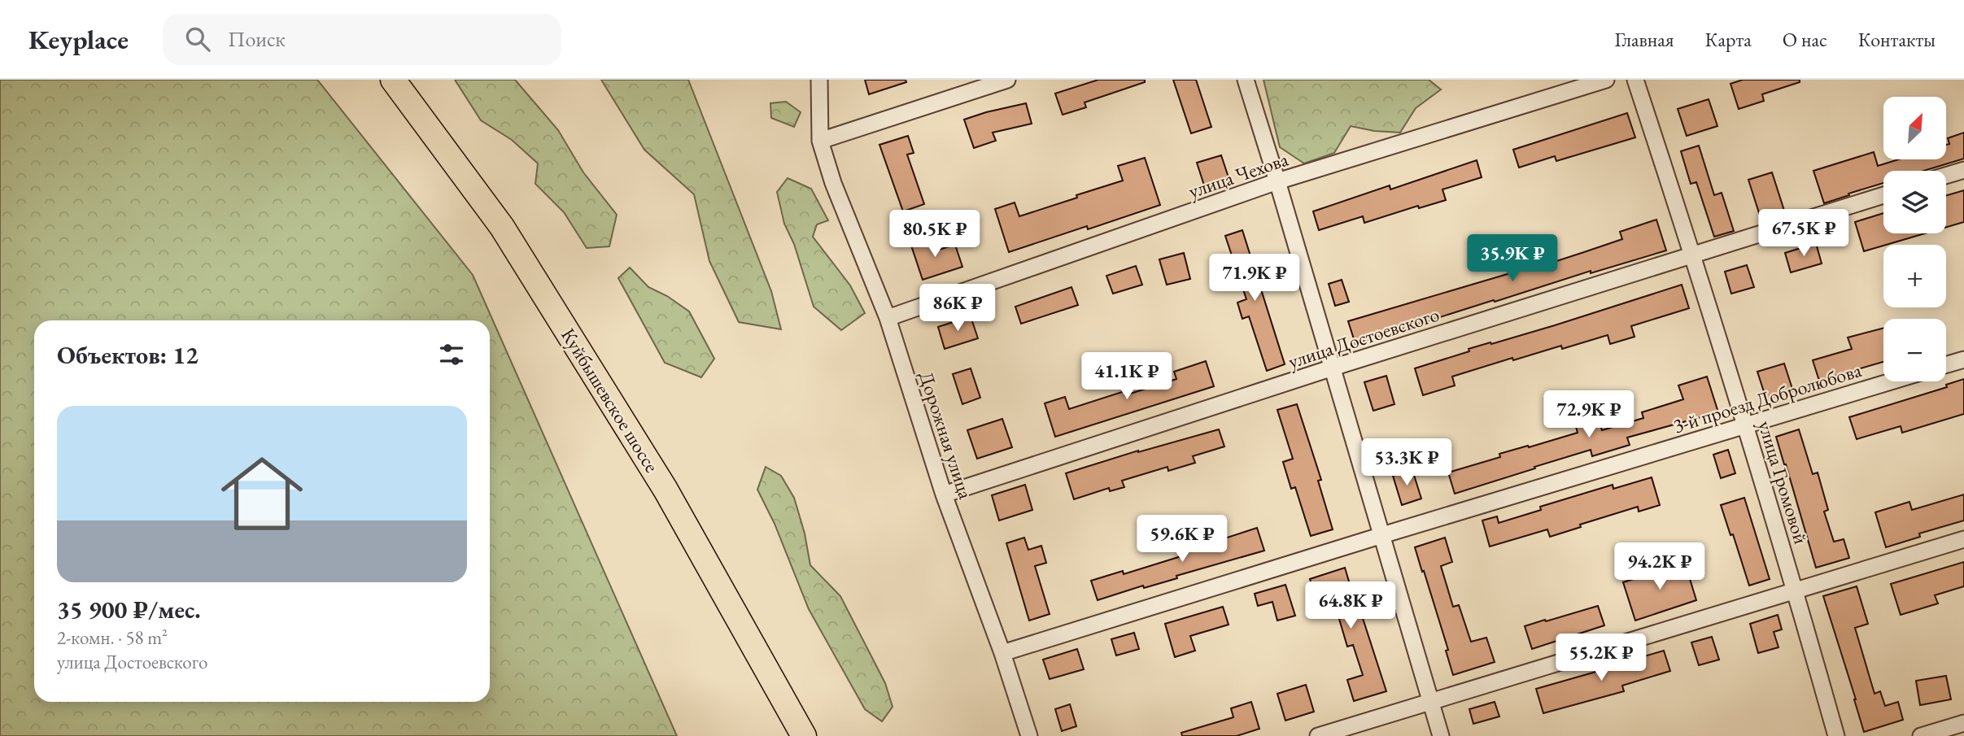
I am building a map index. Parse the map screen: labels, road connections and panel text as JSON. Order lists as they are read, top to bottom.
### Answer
{
  "streets": {
    "highway": ["Куйбышевское шоссе"],
    "street": [
      "улица Чехова",
      "улица Достоевского",
      "3-й проезд Добролюбова",
      "Дорожная улица",
      "улица Громовой"
    ]
  },
  "crossings": [
    ["улица Чехова", "Дорожная улица"],
    ["улица Достоевского", "Дорожная улица"],
    ["улица Достоевского", "улица Громовой"],
    ["3-й проезд Добролюбова", "Дорожная улица"],
    ["3-й проезд Добролюбова", "улица Громовой"]
  ],
  "north": "top right",
  "page": {
    "header": "Keyplace",
    "search": "Поиск",
    "nav": [
      "Главная",
      "Карта",
      "О нас",
      "Контакты"
    ],
    "map_buttons": ["+", "−"],
    "price": [
      "67.5K ₽",
      "80.5K ₽",
      "35.9K ₽",
      "71.9K ₽",
      "86K ₽",
      "41.1K ₽",
      "72.9K ₽",
      "53.3K ₽",
      "59.6K ₽",
      "94.2K ₽",
      "64.8K ₽",
      "55.2K ₽"
    ],
    "heading": "Объектов: 12",
    "list": [
      {
        "name": "35 900 ₽/мес.",
        "note": "2-комн. · 58 m² · улица Достоевского"
      }
    ]
  }
}
